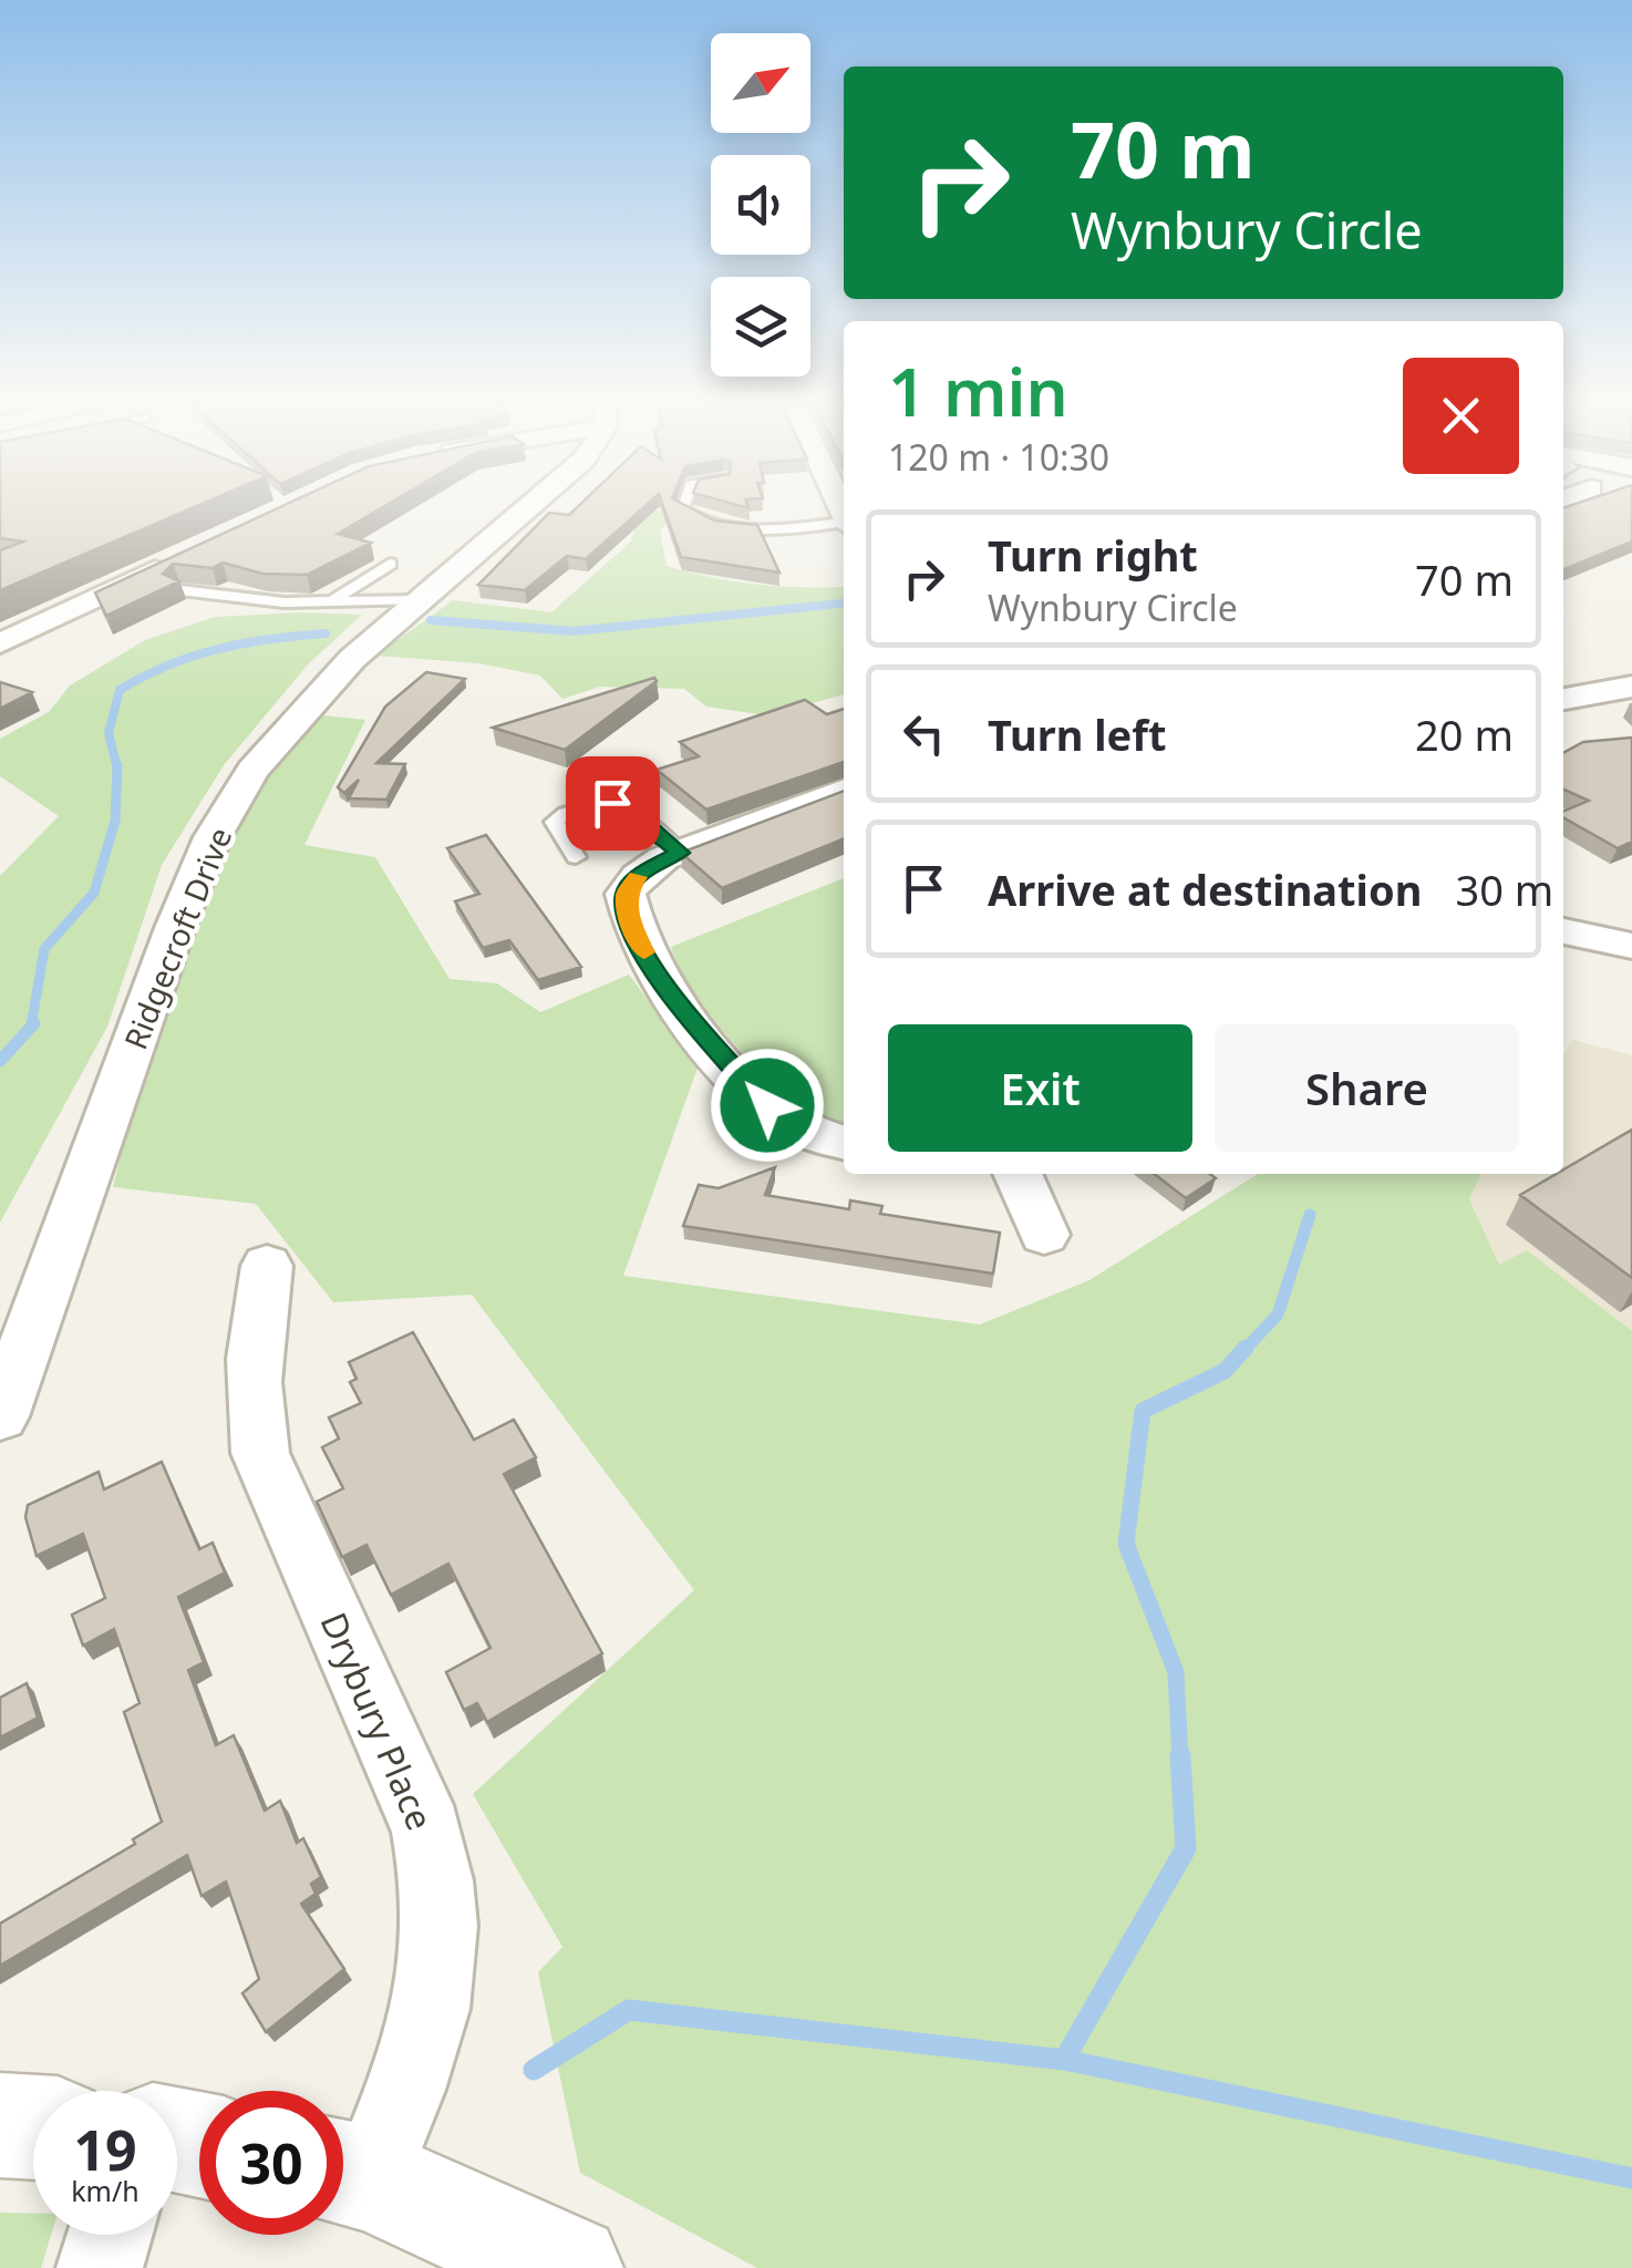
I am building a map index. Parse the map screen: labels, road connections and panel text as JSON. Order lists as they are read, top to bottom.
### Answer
{
  "streets": {
    "street": ["Ridgecroft Drive", "Drybury Place"]
  },
  "north": "top right",
  "page": {
    "turn": ["70 m", "Wynbury Circle"],
    "heading": ["1 min", "120 m · 10:30"],
    "list": [
      {
        "name": "Turn right",
        "note": "Wynbury Circle",
        "value": "70 m"
      },
      {
        "name": "Turn left",
        "value": "20 m"
      },
      {
        "name": "Arrive at destination",
        "value": "30 m"
      }
    ],
    "buttons": ["Exit", "Share"],
    "speed": "19 km/h",
    "limit": "30"
  }
}
